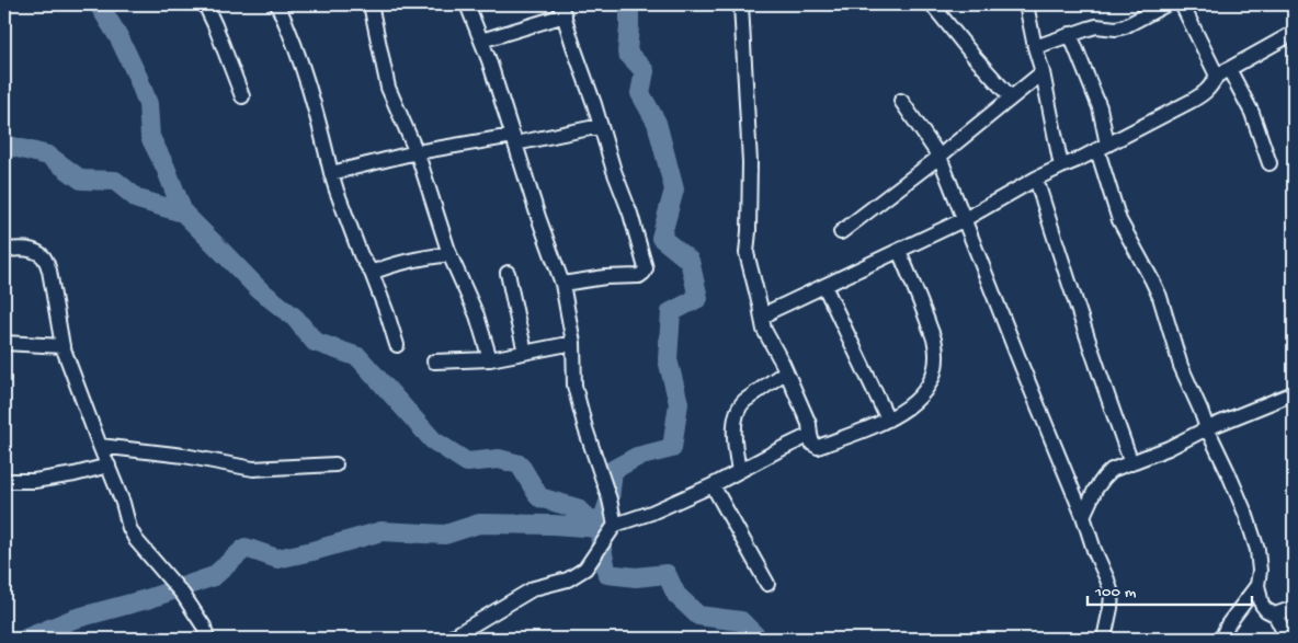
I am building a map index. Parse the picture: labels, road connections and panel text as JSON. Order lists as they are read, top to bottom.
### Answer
{
  "scale_bar": "100 m"
}
